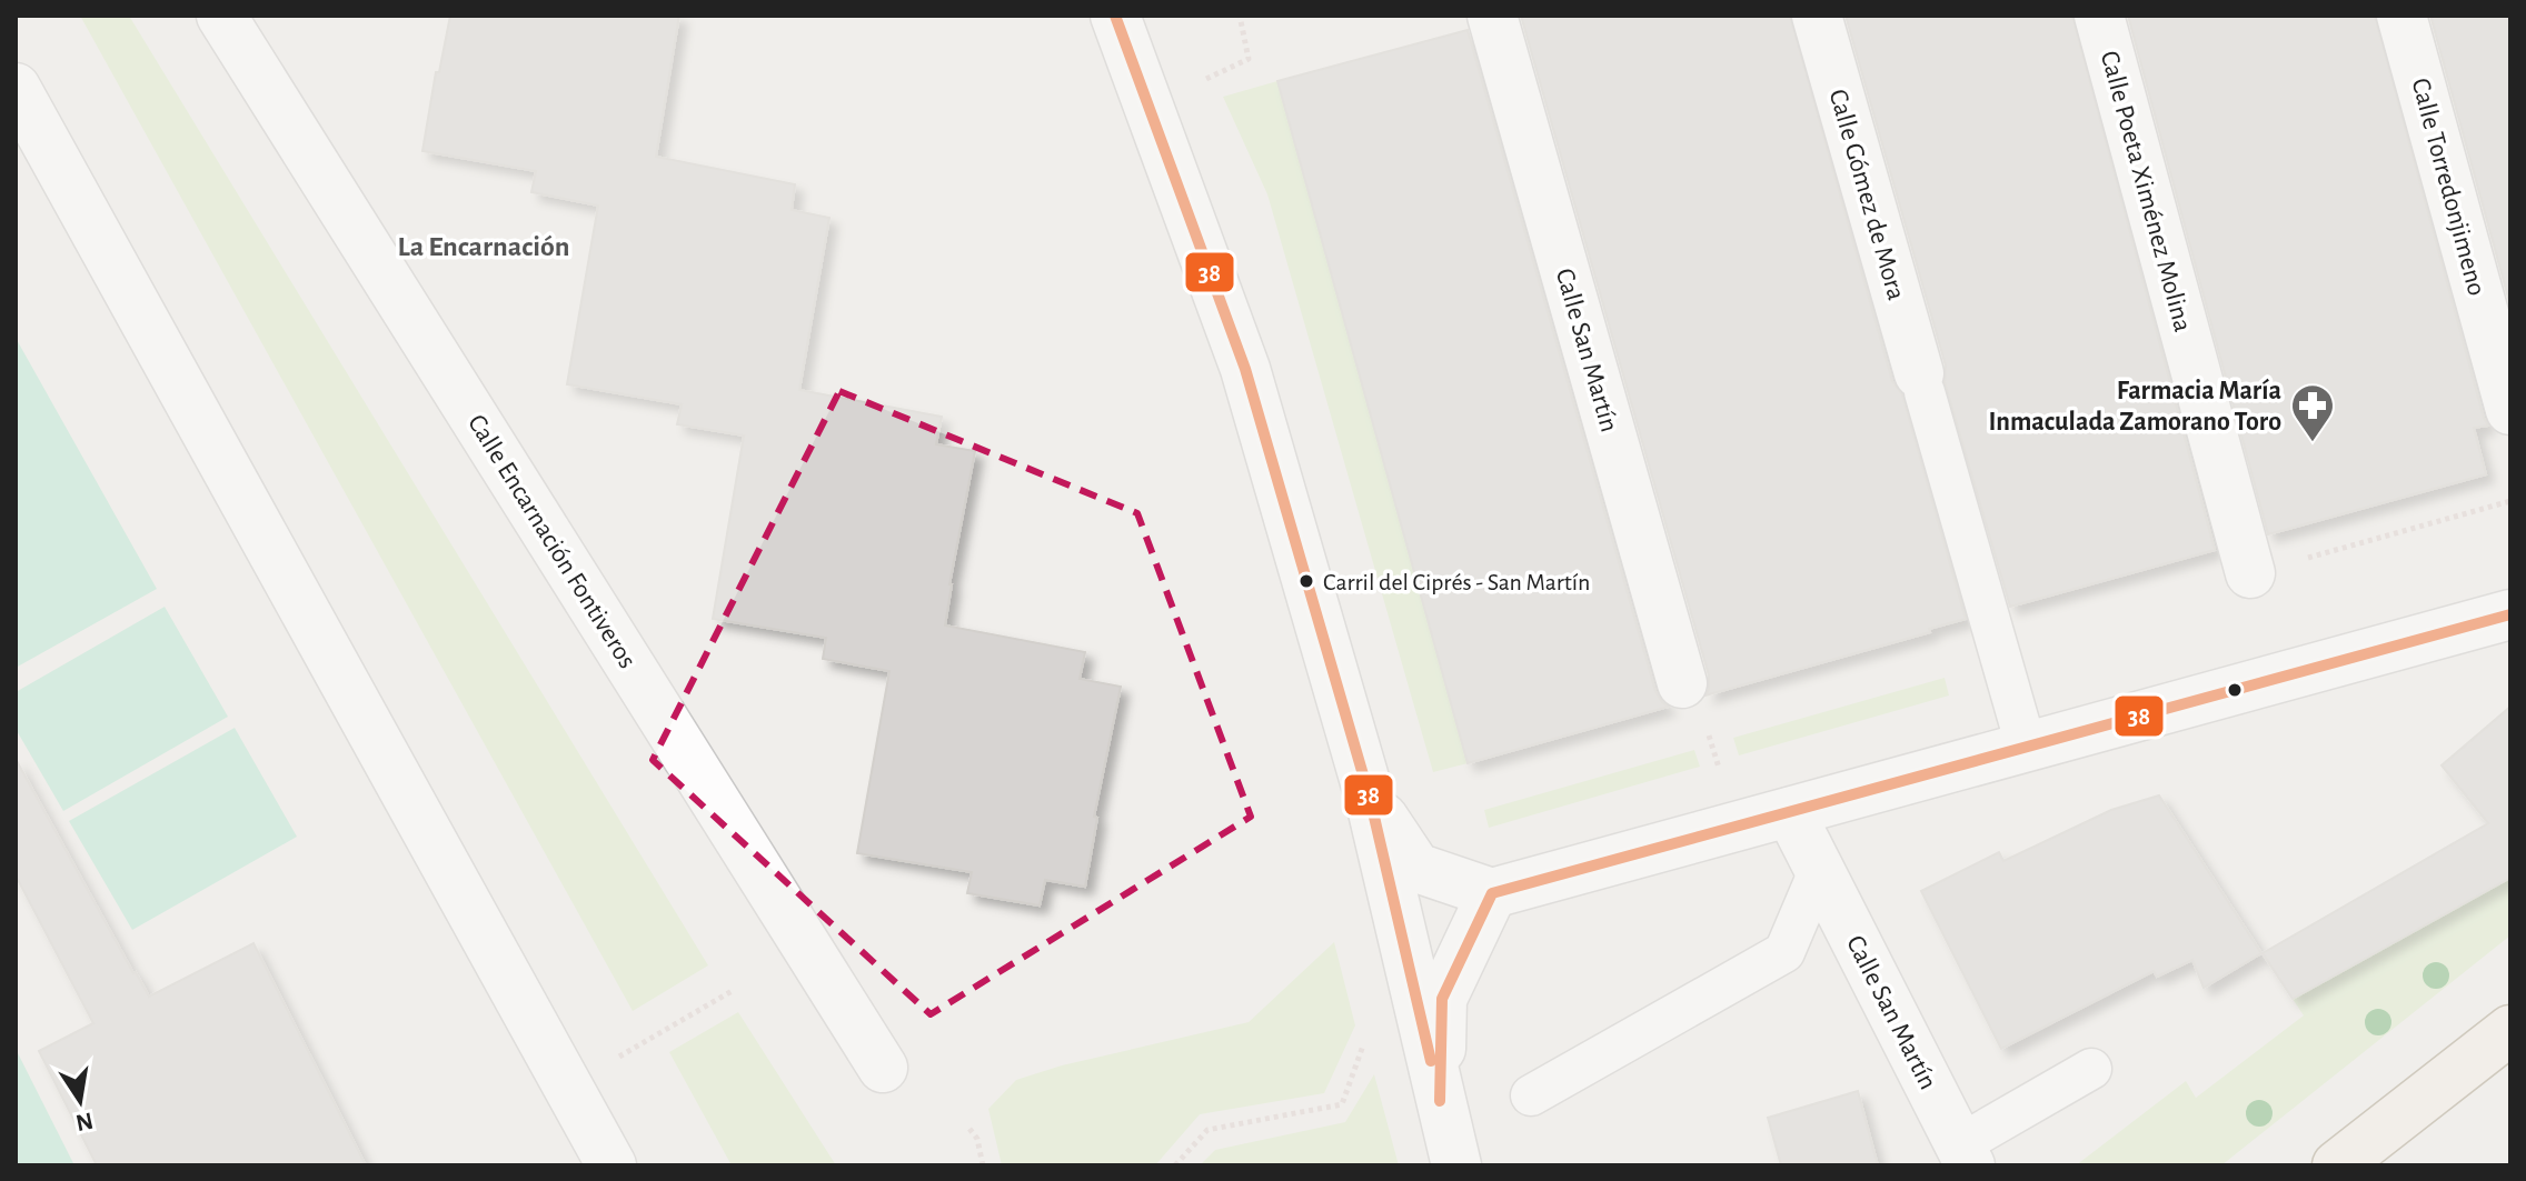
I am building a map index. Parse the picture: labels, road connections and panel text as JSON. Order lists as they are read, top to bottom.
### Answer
{
  "streets": {
    "street": [
      "Calle Torredonjimeno",
      "Calle Poeta Ximénez Molina",
      "Calle Gómez de Mora",
      "Calle San Martín",
      "Calle Encarnación Fontiveros"
    ]
  },
  "districts": ["La Encarnación"],
  "places": {
    "pharmacy": ["Farmacia María Inmaculada Zamorano Toro"],
    "other": ["Carril del Ciprés - San Martín"]
  },
  "lines": ["transit line 38"],
  "north": "bottom"
}
